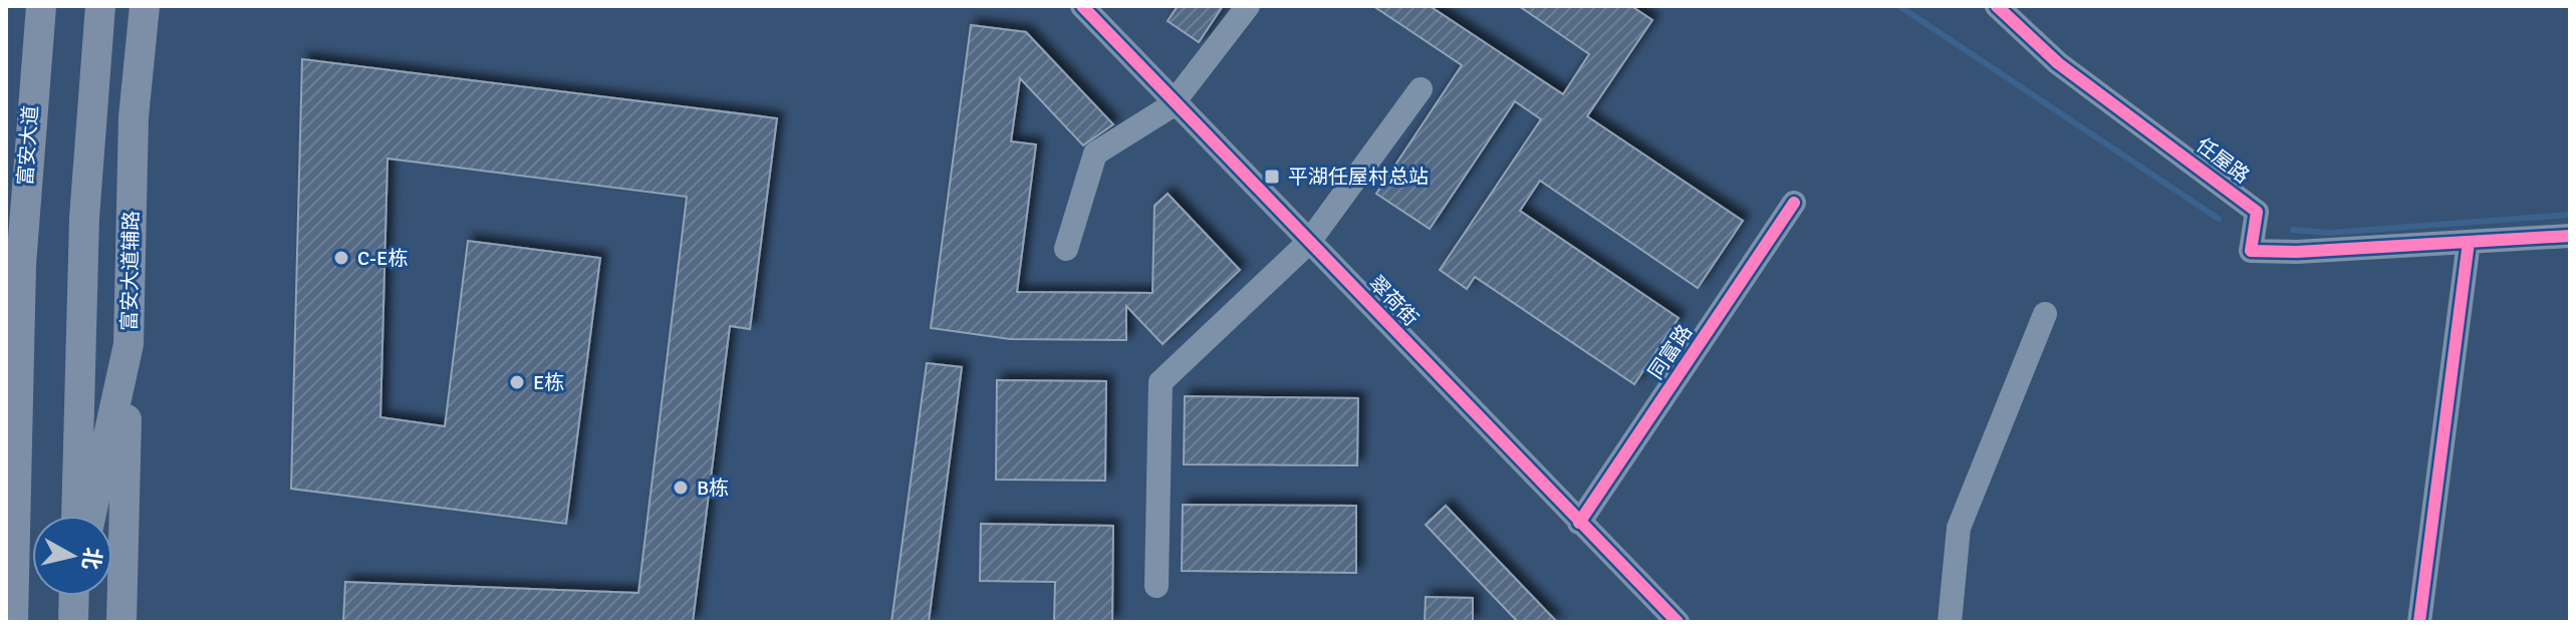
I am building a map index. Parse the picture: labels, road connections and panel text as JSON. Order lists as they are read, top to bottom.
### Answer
{
  "streets": {
    "main road": ["富安大道", "富安大道辅路"],
    "street": ["任屋路", "翠荷街", "同富路"]
  },
  "crossings": [
    ["翠荷街", "同富路"]
  ],
  "places": {
    "transit": ["平湖任屋村总站"],
    "other": ["C-E栋", "E栋", "B栋"]
  },
  "north": "right"
}
